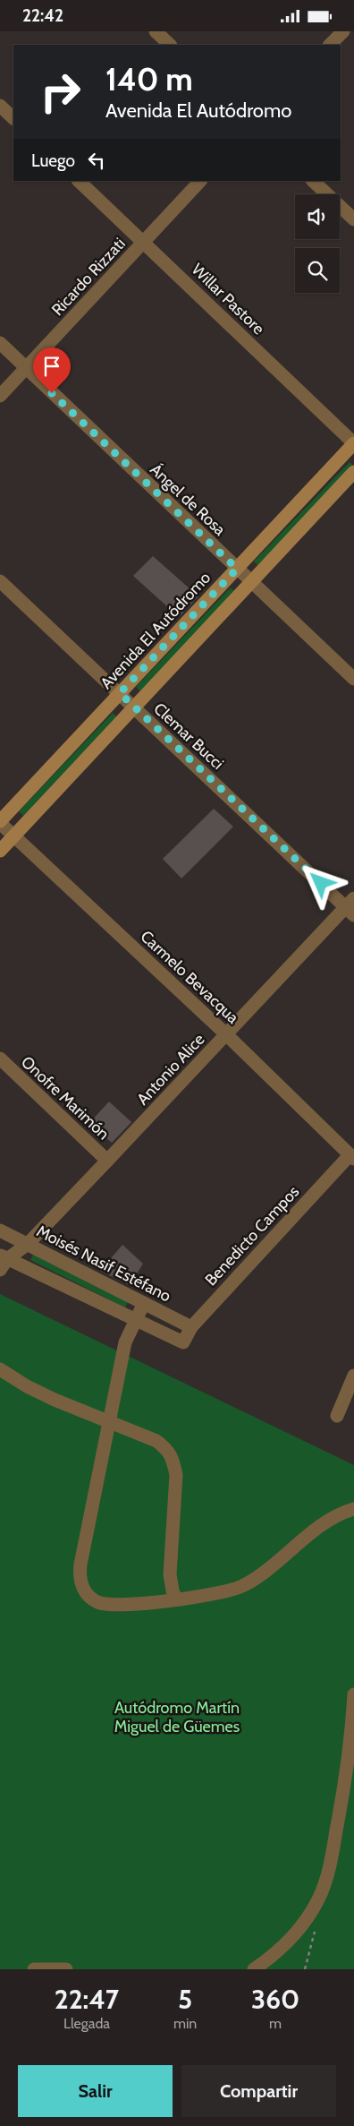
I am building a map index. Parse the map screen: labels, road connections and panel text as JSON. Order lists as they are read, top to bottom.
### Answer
{
  "streets": {
    "street": [
      "Ricardo Rizzati",
      "Willar Pastore",
      "Ángel de Rosa",
      "Avenida El Autódromo",
      "Clemar Bucci",
      "Carmelo Bevacqua",
      "Antonio Alice",
      "Onofre Marimón",
      "Benedicto Campos",
      "Moisés Nasif Estéfano"
    ]
  },
  "crossings": [
    ["Ricardo Rizzati", "Willar Pastore"],
    ["Ricardo Rizzati", "Ángel de Rosa"],
    ["Willar Pastore", "Avenida El Autódromo"],
    ["Ángel de Rosa", "Avenida El Autódromo"],
    ["Avenida El Autódromo", "Clemar Bucci"],
    ["Avenida El Autódromo", "Carmelo Bevacqua"],
    ["Clemar Bucci", "Antonio Alice"],
    ["Carmelo Bevacqua", "Antonio Alice"],
    ["Carmelo Bevacqua", "Benedicto Campos"],
    ["Antonio Alice", "Onofre Marimón"],
    ["Antonio Alice", "Moisés Nasif Estéfano"],
    ["Benedicto Campos", "Moisés Nasif Estéfano"]
  ],
  "parks": ["Autódromo Martín Miguel de Güemes"],
  "page": {
    "status": "22:42",
    "turn": ["140 m", "Avenida El Autódromo"],
    "then": "Luego",
    "eta": [
      "22:47",
      "Llegada",
      "5",
      "min",
      "360",
      "m"
    ],
    "buttons": ["Salir", "Compartir"]
  }
}
